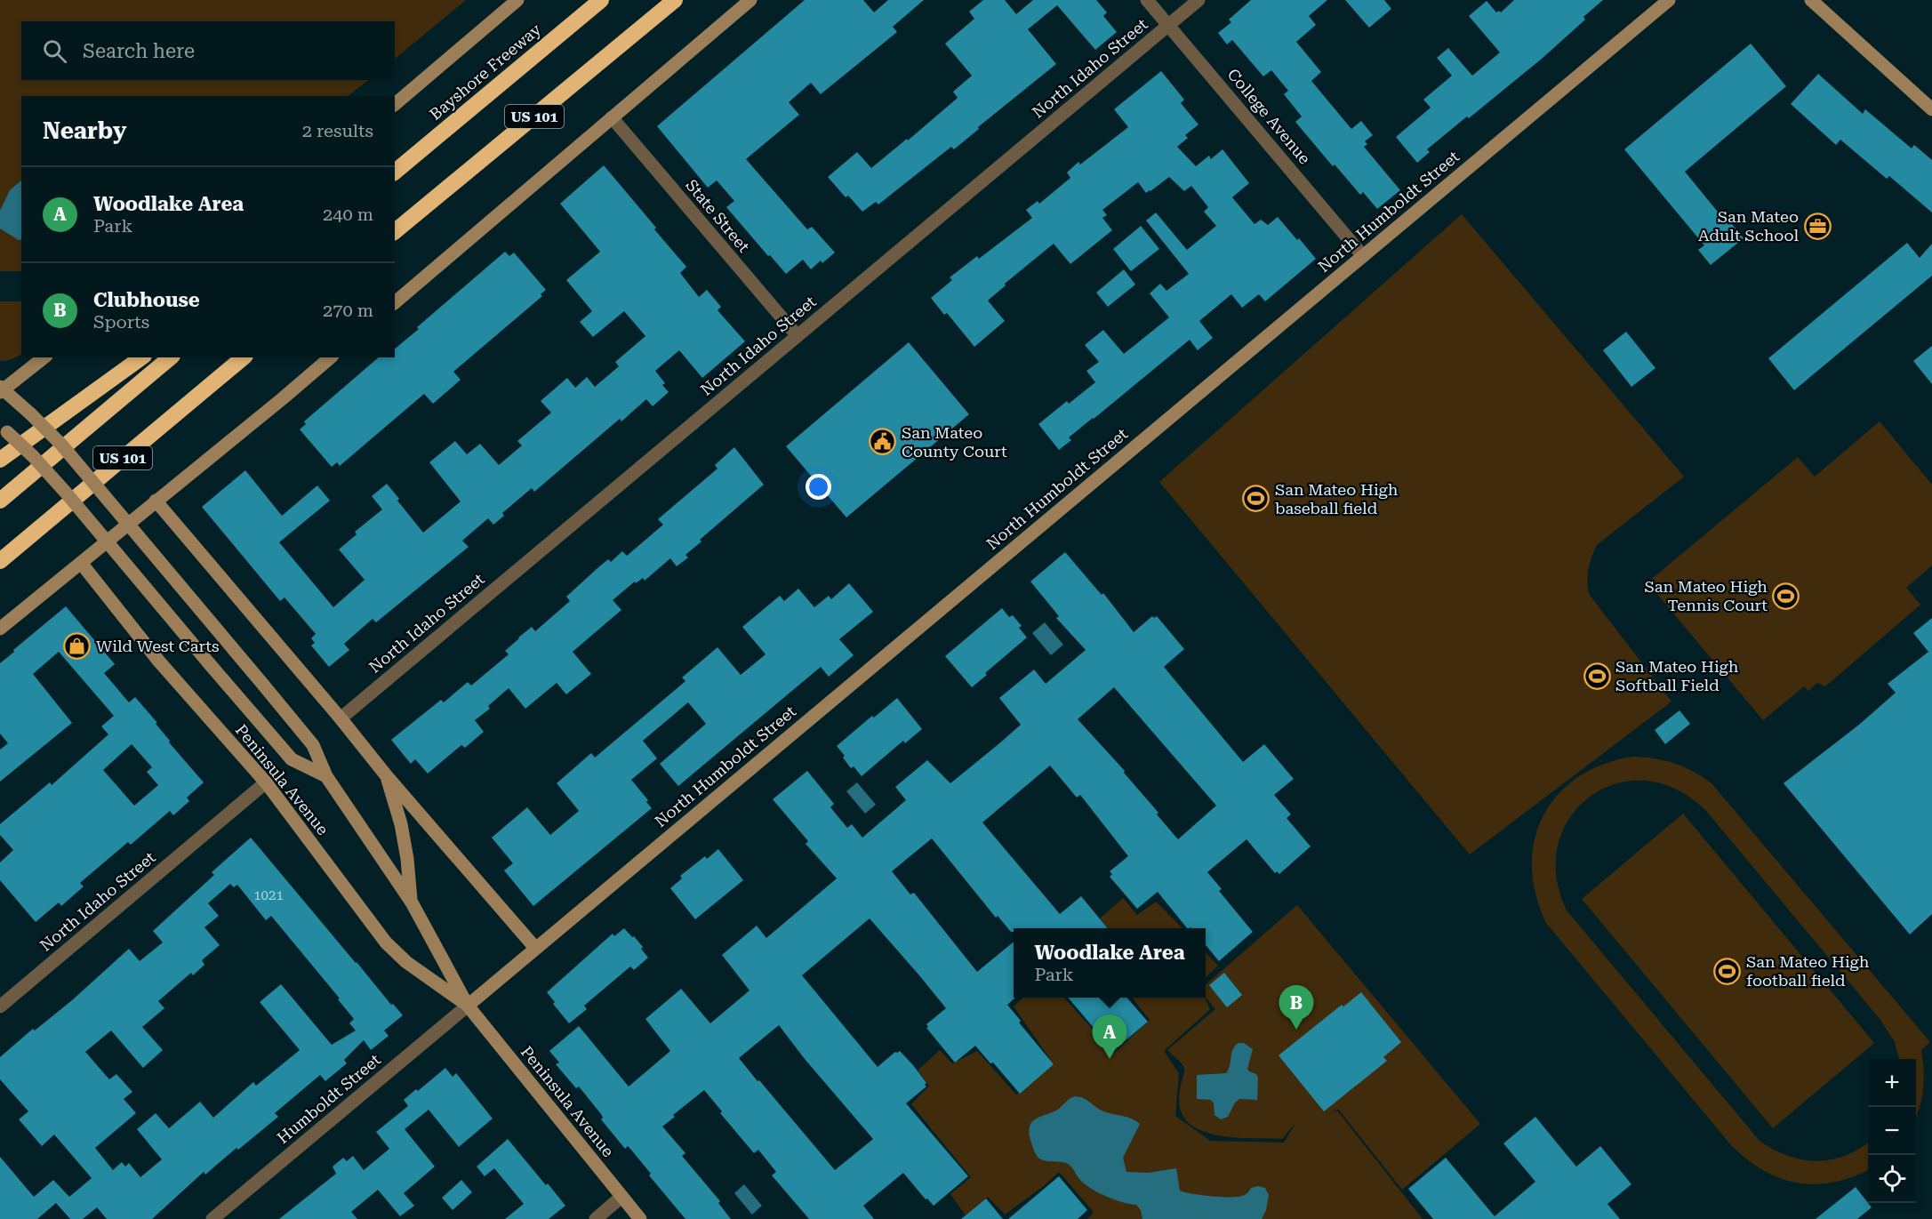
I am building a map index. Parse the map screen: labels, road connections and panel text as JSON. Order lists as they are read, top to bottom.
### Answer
{
  "streets": {
    "highway": ["Bayshore Freeway", "US 101"],
    "street": [
      "North Idaho Street",
      "College Avenue",
      "North Humboldt Street",
      "State Street",
      "Peninsula Avenue",
      "Humboldt Street"
    ]
  },
  "crossings": [
    ["North Idaho Street", "College Avenue"],
    ["North Idaho Street", "State Street"],
    ["North Idaho Street", "Peninsula Avenue"],
    ["College Avenue", "North Humboldt Street"],
    ["North Humboldt Street", "Peninsula Avenue"],
    ["North Humboldt Street", "Humboldt Street"],
    ["Peninsula Avenue", "Humboldt Street"]
  ],
  "places": {
    "office": ["San Mateo Adult School"],
    "public building": ["San Mateo County Court"],
    "sports": [
      "San Mateo High baseball field",
      "San Mateo High Tennis Court",
      "San Mateo High Softball Field",
      "San Mateo High football field"
    ],
    "shop": ["Wild West Carts"]
  },
  "house_numbers": ["1021"],
  "page": {
    "search": "Search here",
    "heading": ["Nearby", "2 results"],
    "list": [
      {
        "mark": "A",
        "name": "Woodlake Area",
        "note": "Park",
        "value": "240 m"
      },
      {
        "mark": "B",
        "name": "Clubhouse",
        "note": "Sports",
        "value": "270 m"
      }
    ],
    "popup": ["Woodlake Area", "Park"],
    "pins": ["B", "A"],
    "map_buttons": ["+", "−"]
  }
}
